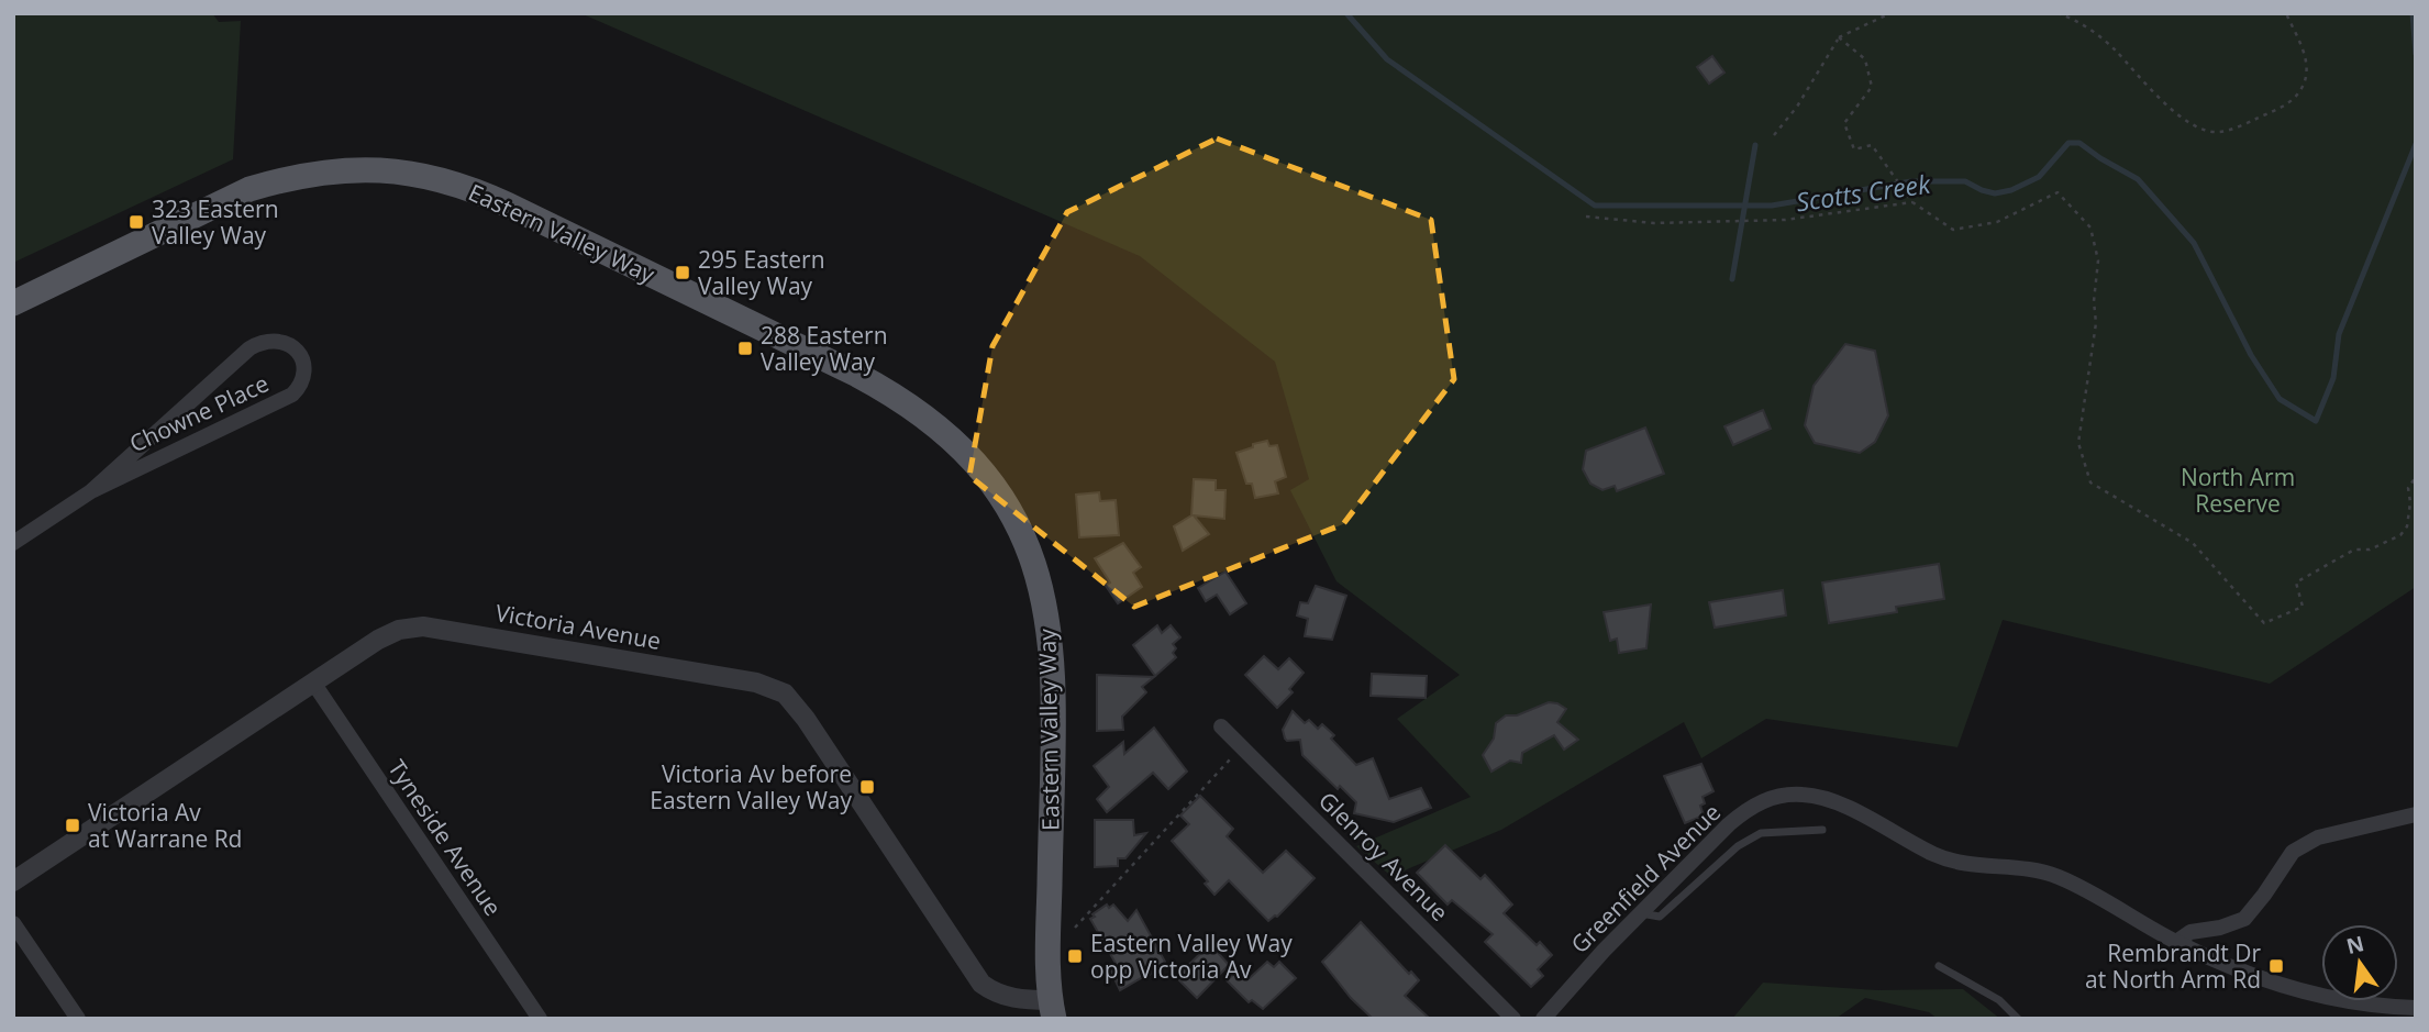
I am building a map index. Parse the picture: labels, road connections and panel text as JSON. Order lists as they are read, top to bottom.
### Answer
{
  "streets": {
    "main road": ["Eastern Valley Way"],
    "street": [
      "Chowne Place",
      "Victoria Avenue",
      "Tyneside Avenue",
      "Glenroy Avenue",
      "Greenfield Avenue"
    ]
  },
  "crossings": [
    ["Eastern Valley Way", "Victoria Avenue"],
    ["Victoria Avenue", "Tyneside Avenue"]
  ],
  "water": ["Scotts Creek"],
  "parks": ["North Arm Reserve"],
  "places": {
    "transit": [
      "323 Eastern Valley Way",
      "295 Eastern Valley Way",
      "288 Eastern Valley Way",
      "Victoria Av before Eastern Valley Way",
      "Victoria Av at Warrane Rd",
      "Eastern Valley Way opp Victoria Av",
      "Rembrandt Dr at North Arm Rd"
    ]
  },
  "north": "top"
}
